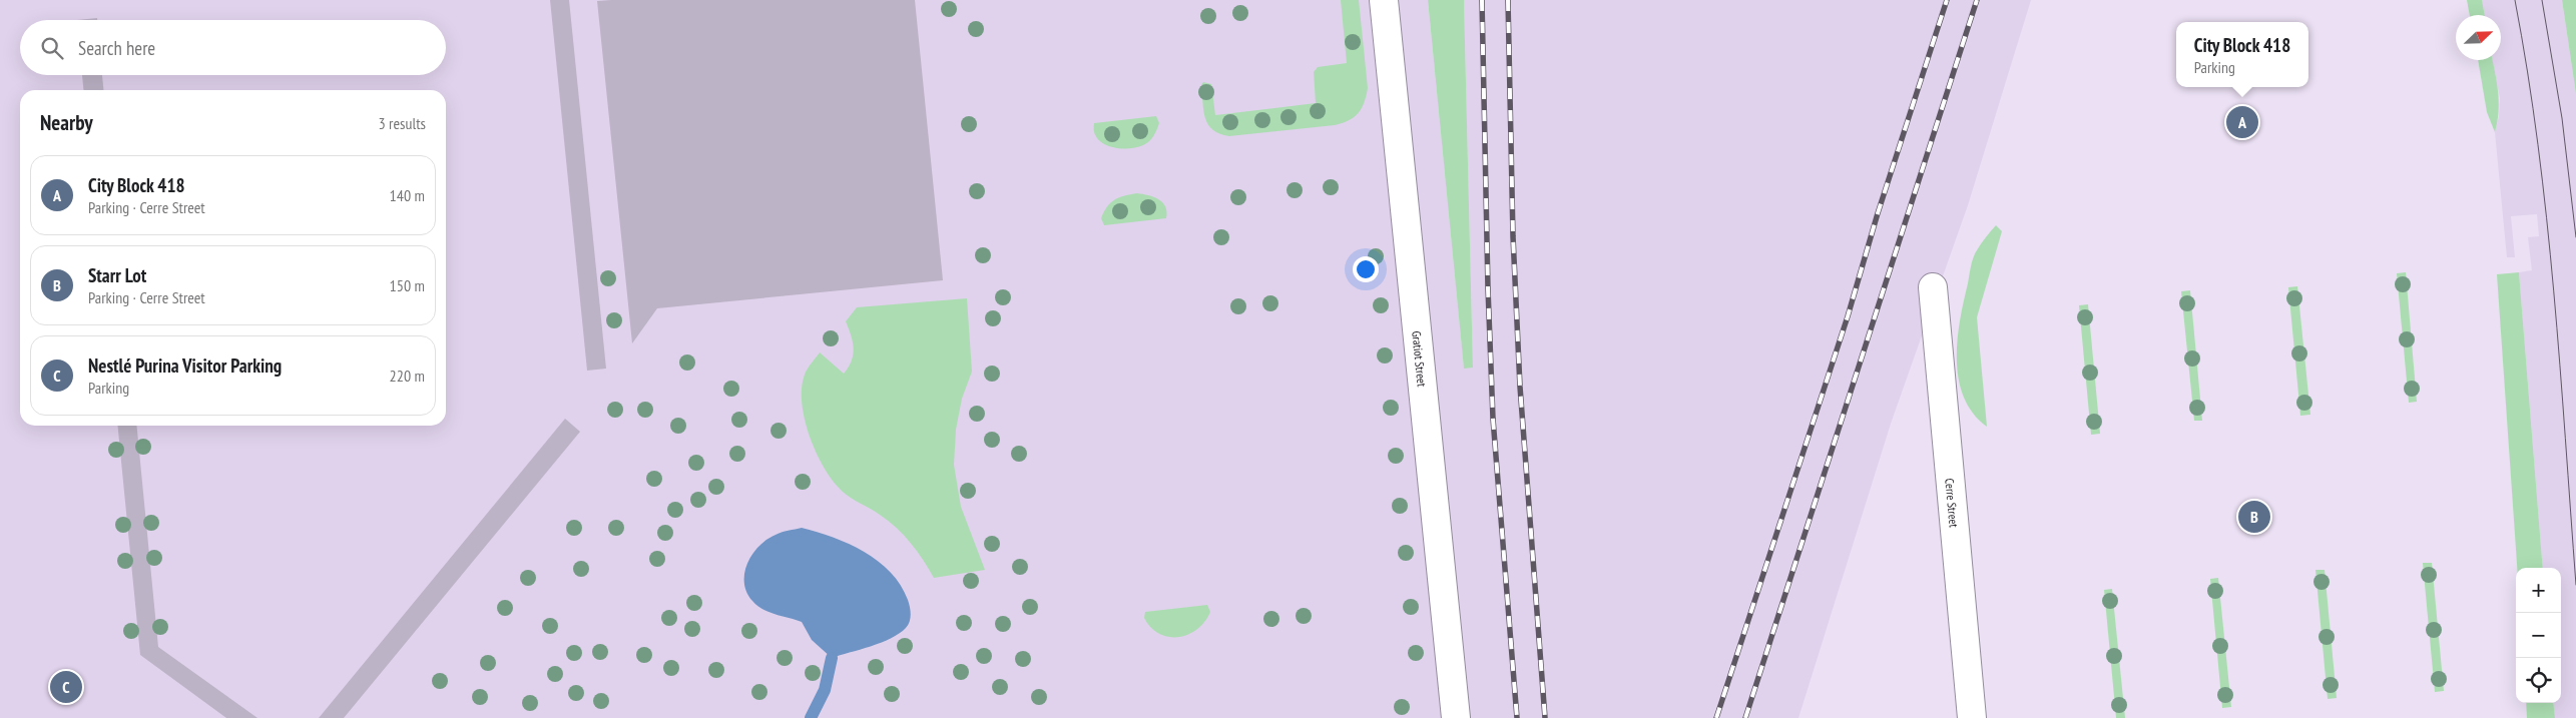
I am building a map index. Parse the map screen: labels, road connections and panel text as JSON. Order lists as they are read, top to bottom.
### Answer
{
  "streets": {
    "street": ["Gratiot Street", "Cerre Street"]
  },
  "north": "top right",
  "page": {
    "search": "Search here",
    "popup": ["City Block 418", "Parking"],
    "heading": ["Nearby", "3 results"],
    "pins": ["A", "B", "C"],
    "list": [
      {
        "mark": "A",
        "name": "City Block 418",
        "note": "Parking · Cerre Street",
        "value": "140 m"
      },
      {
        "mark": "B",
        "name": "Starr Lot",
        "note": "Parking · Cerre Street",
        "value": "150 m"
      },
      {
        "mark": "C",
        "name": "Nestlé Purina Visitor Parking",
        "note": "Parking",
        "value": "220 m"
      }
    ],
    "map_buttons": ["+", "−"]
  }
}
